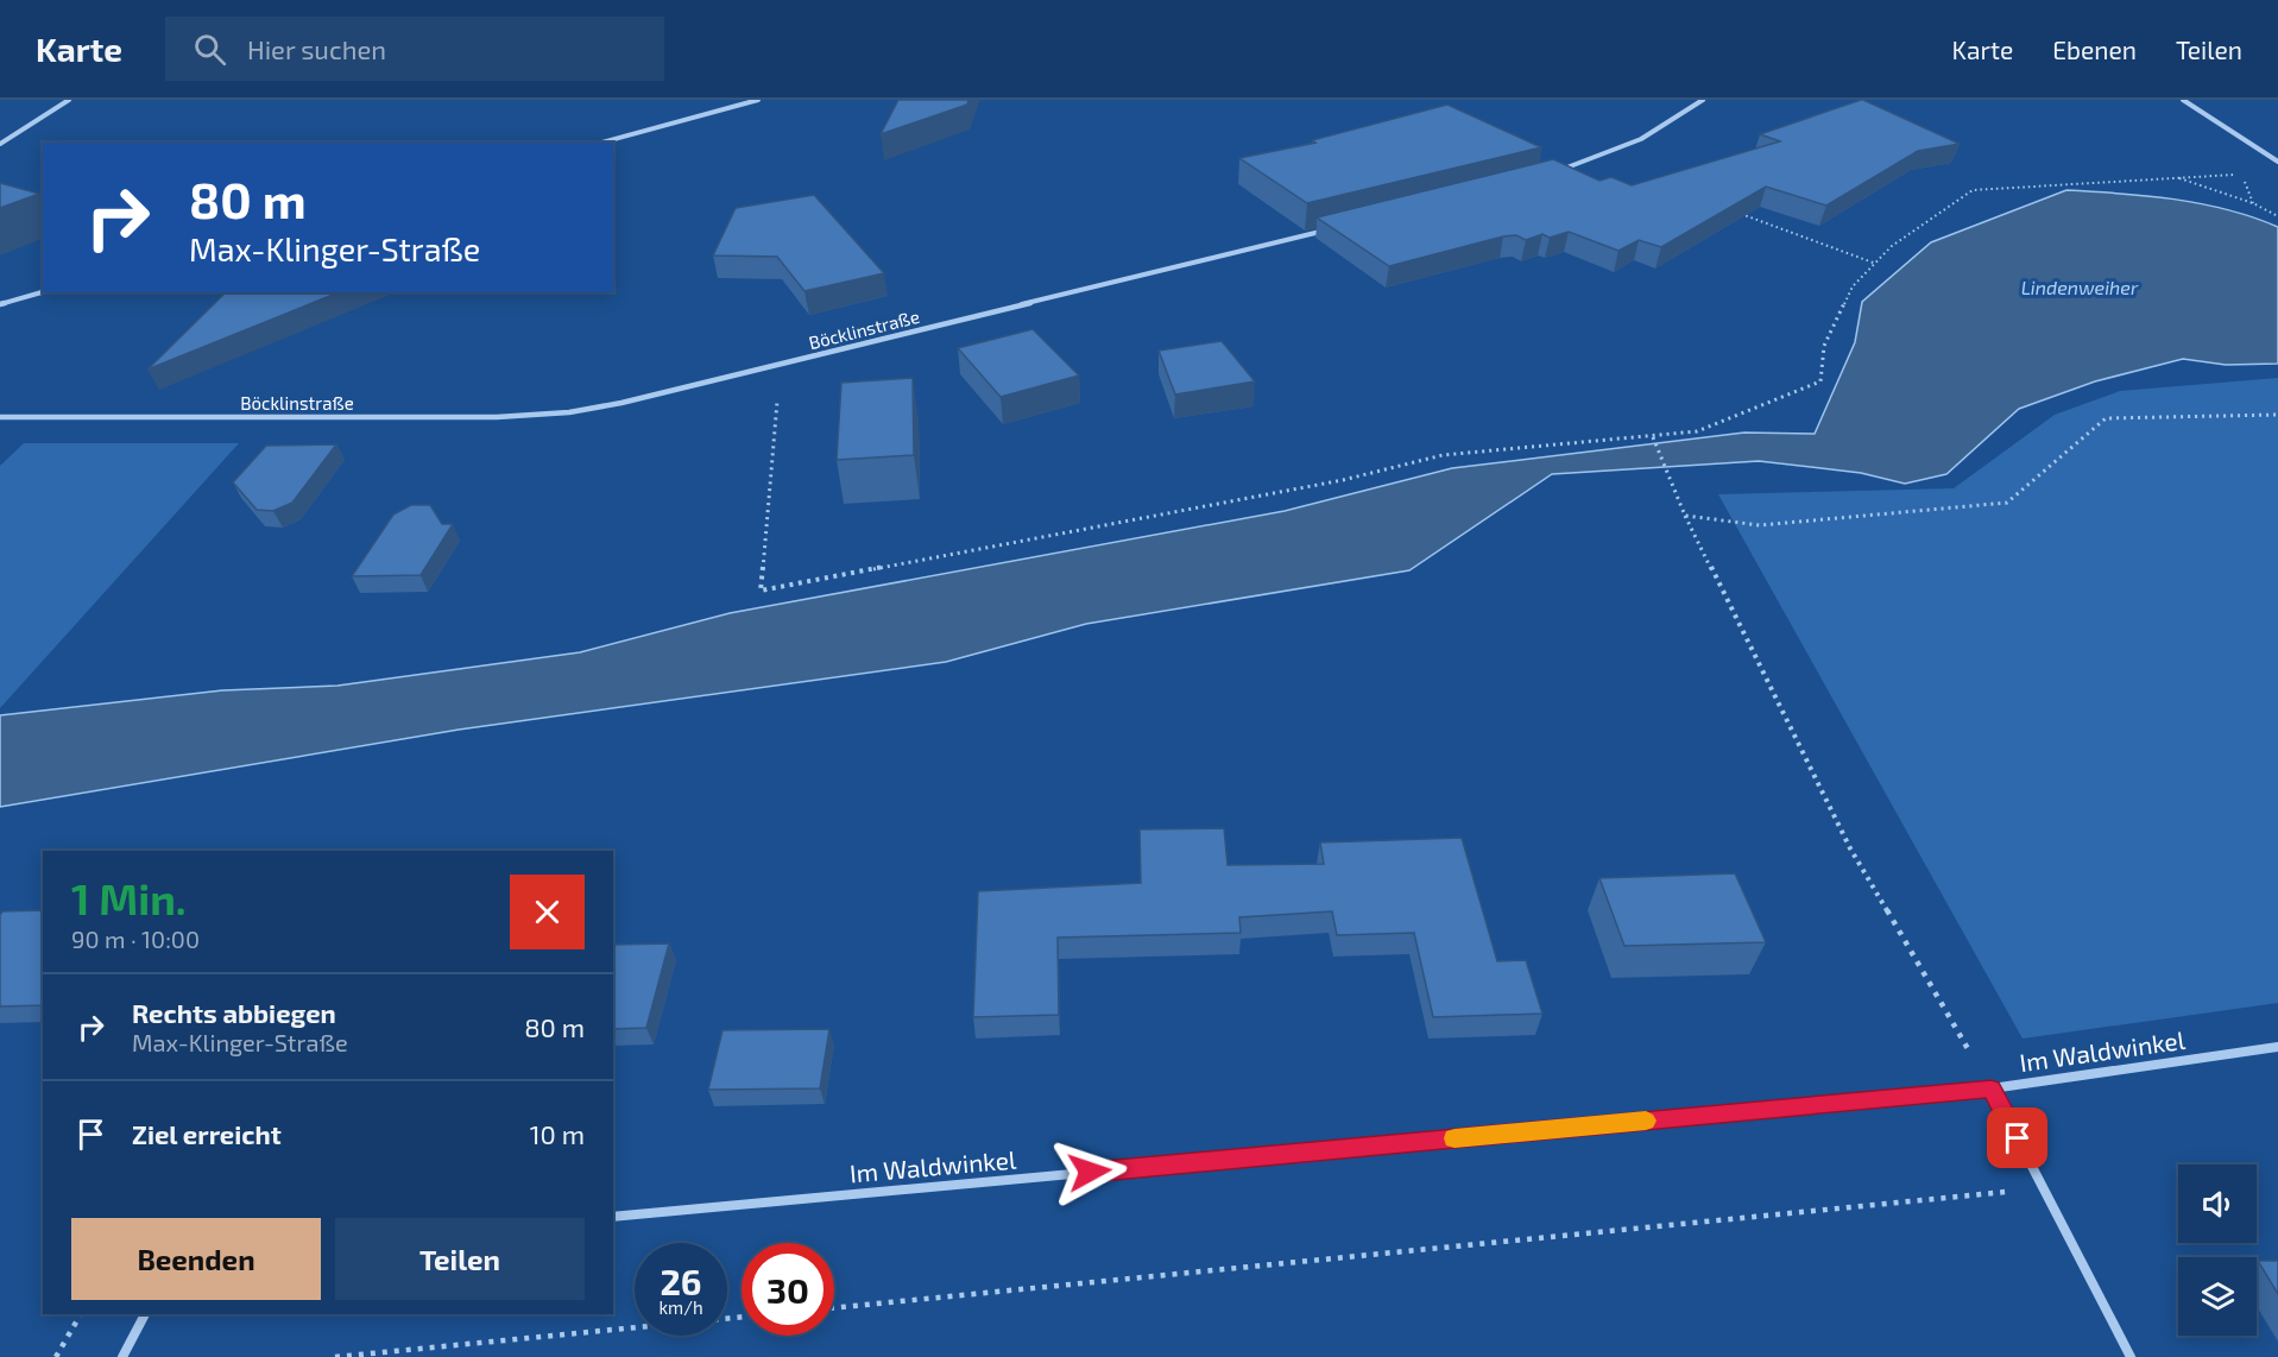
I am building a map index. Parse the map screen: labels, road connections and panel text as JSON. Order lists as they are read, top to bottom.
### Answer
{
  "streets": {
    "street": ["Böcklinstraße", "Im Waldwinkel"]
  },
  "water": ["Lindenweiher"],
  "page": {
    "header": "Karte",
    "search": "Hier suchen",
    "nav": ["Karte", "Ebenen", "Teilen"],
    "turn": ["80 m", "Max-Klinger-Straße"],
    "heading": ["1 Min.", "90 m · 10:00"],
    "list": [
      {
        "name": "Rechts abbiegen",
        "note": "Max-Klinger-Straße",
        "value": "80 m"
      },
      {
        "name": "Ziel erreicht",
        "value": "10 m"
      }
    ],
    "buttons": ["Beenden", "Teilen"],
    "speed": "26 km/h",
    "limit": "30"
  }
}
